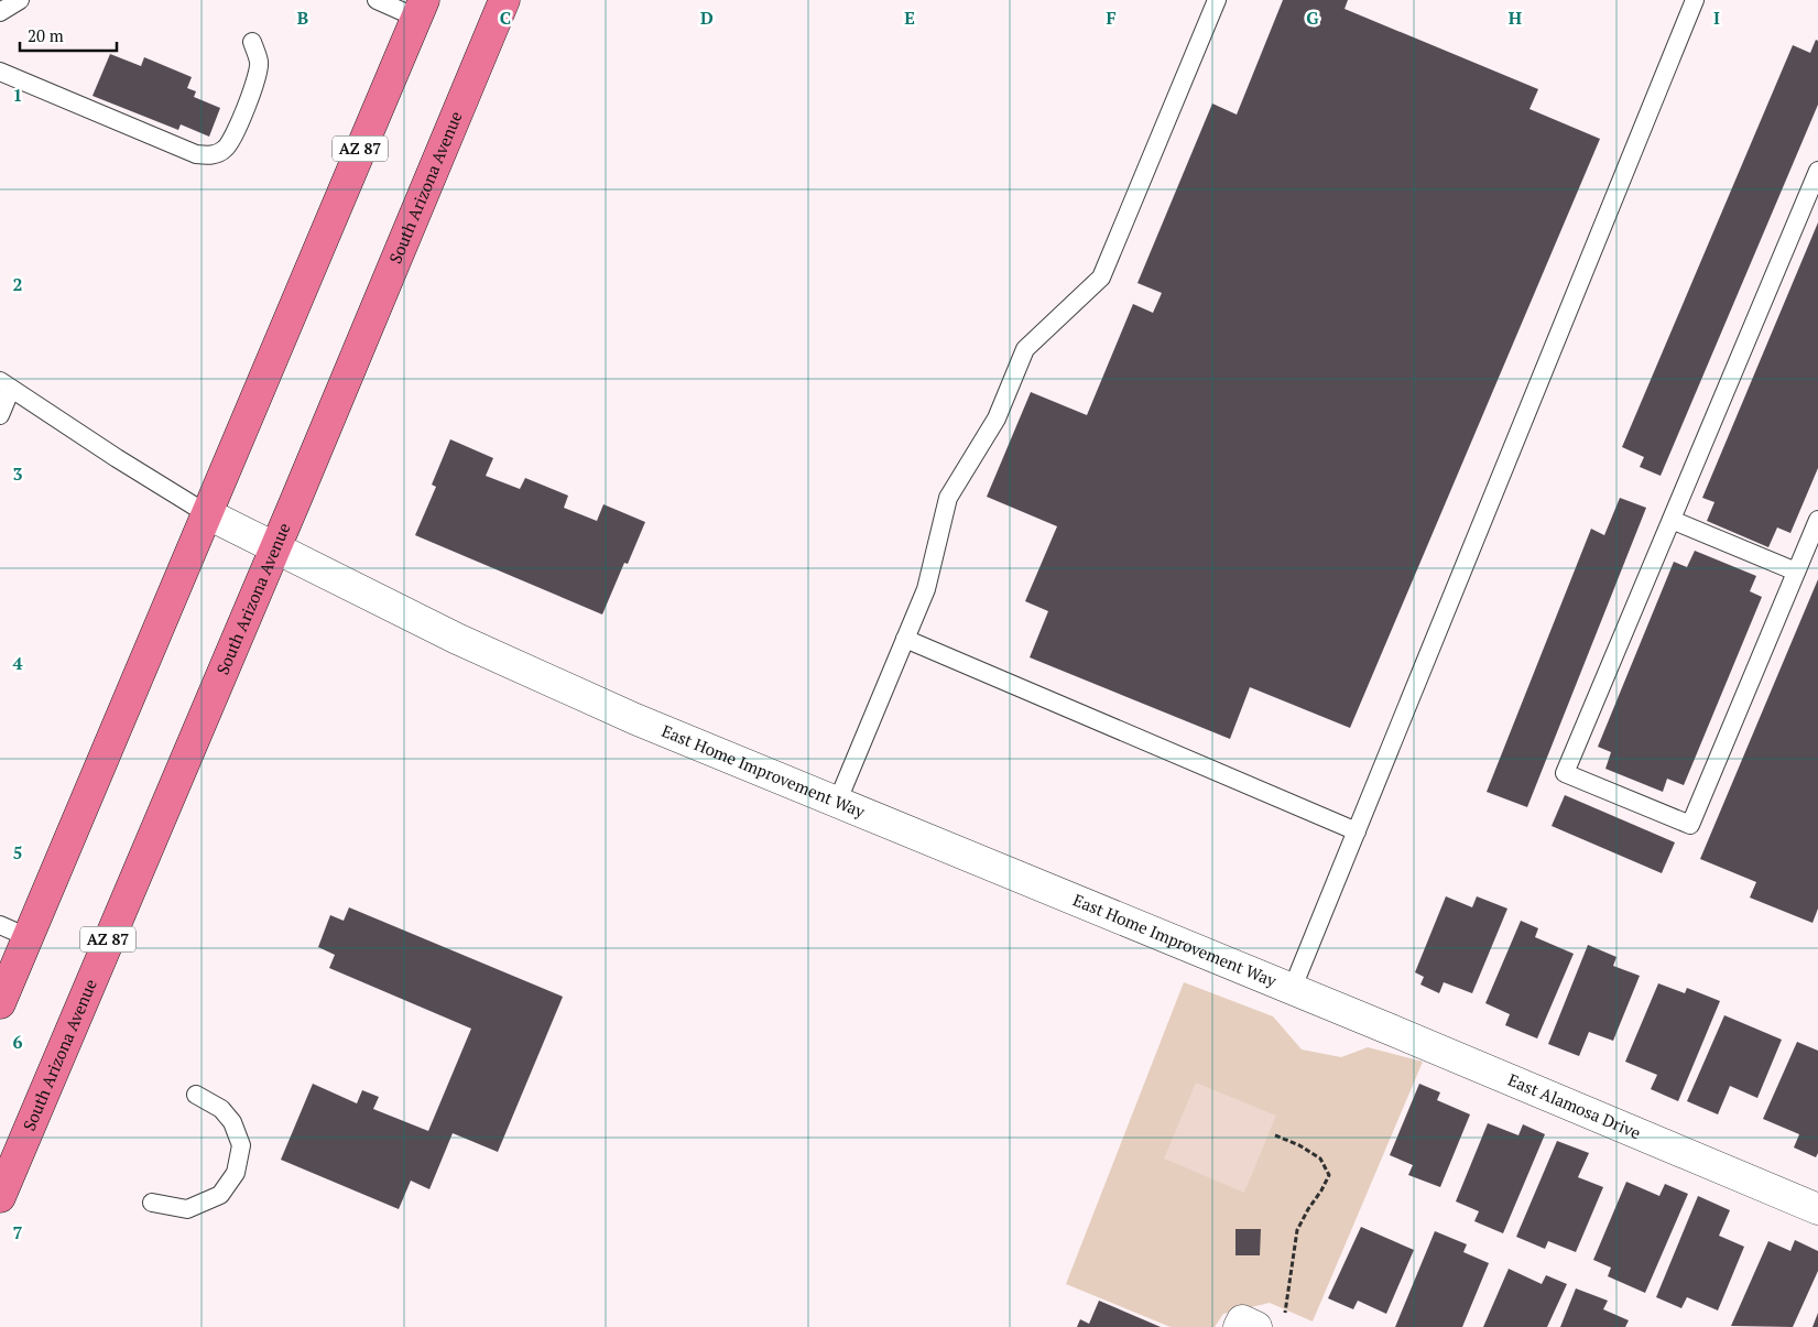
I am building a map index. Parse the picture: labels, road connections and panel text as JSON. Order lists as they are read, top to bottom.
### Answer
{
  "streets": {
    "main road": ["AZ 87", "South Arizona Avenue"],
    "street": ["East Home Improvement Way", "East Alamosa Drive"]
  },
  "crossings": [
    ["AZ 87", "East Home Improvement Way"],
    ["South Arizona Avenue", "East Home Improvement Way"],
    ["East Home Improvement Way", "East Alamosa Drive"]
  ],
  "scale_bar": "20 m",
  "grid": {
    "columns": [
      "B",
      "C",
      "D",
      "E",
      "F",
      "G",
      "H",
      "I"
    ],
    "rows": [
      "1",
      "2",
      "3",
      "4",
      "5",
      "6",
      "7"
    ]
  }
}
